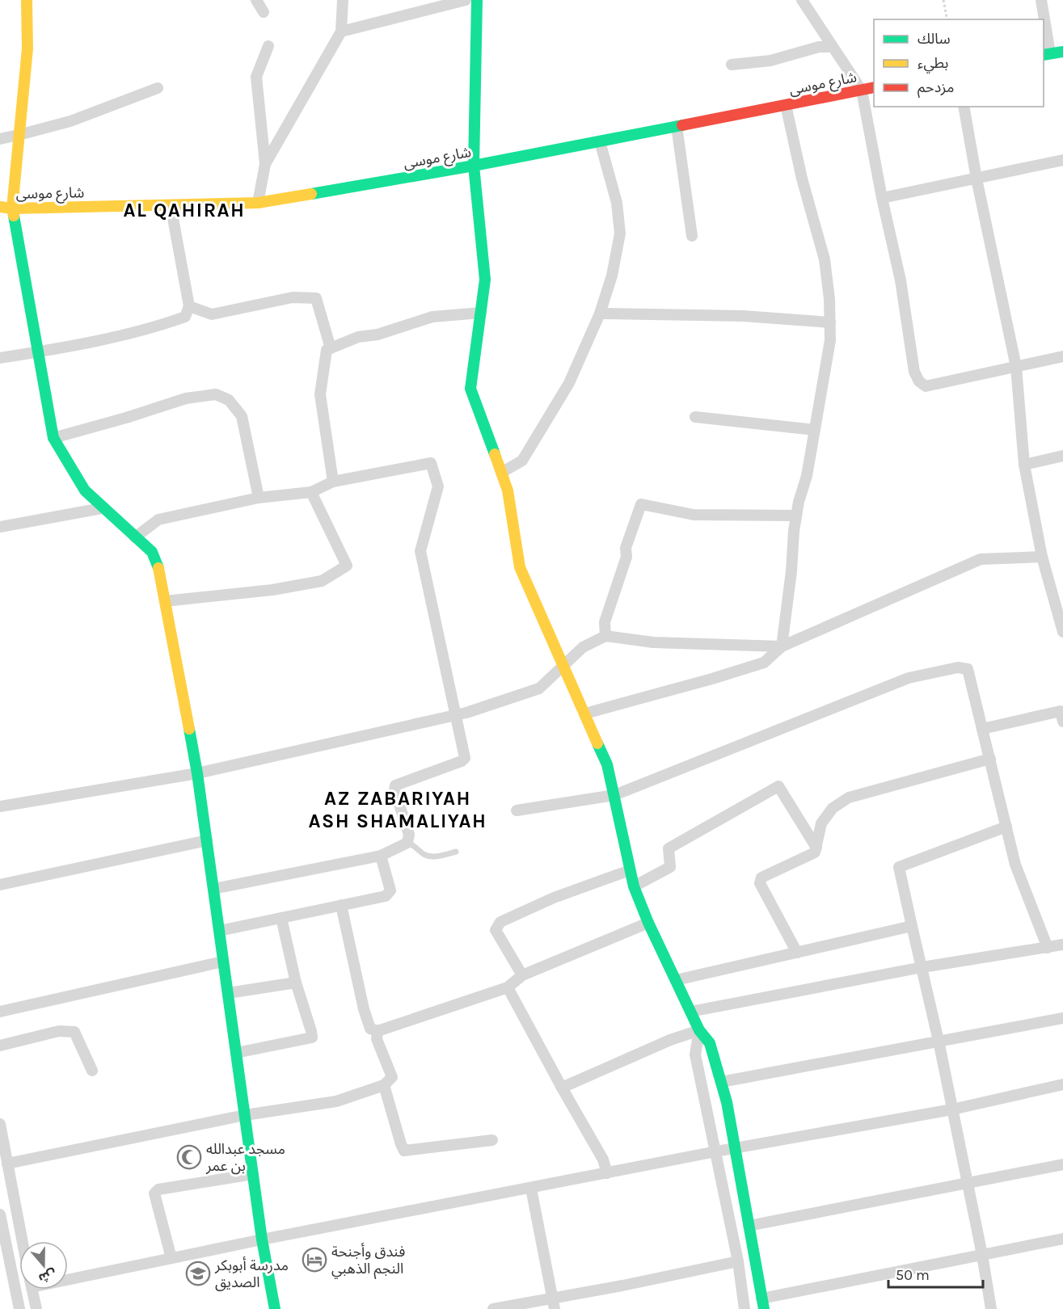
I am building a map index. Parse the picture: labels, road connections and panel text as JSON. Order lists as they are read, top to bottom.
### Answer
{
  "streets": {
    "street": ["شارع موسى"]
  },
  "districts": ["AL QAHIRAH", "AZ ZABARIYAH ASH SHAMALIYAH"],
  "places": {
    "mosque": ["مسجد عبدالله بن عمر"],
    "hotel": ["فندق وأجنحة النجم الذهبي"],
    "school or university": ["مدرسة أبوبكر الصديق"]
  },
  "legend": ["سالك", "بطيء", "مزدحم"],
  "scale_bar": "50 m",
  "north": "bottom"
}
